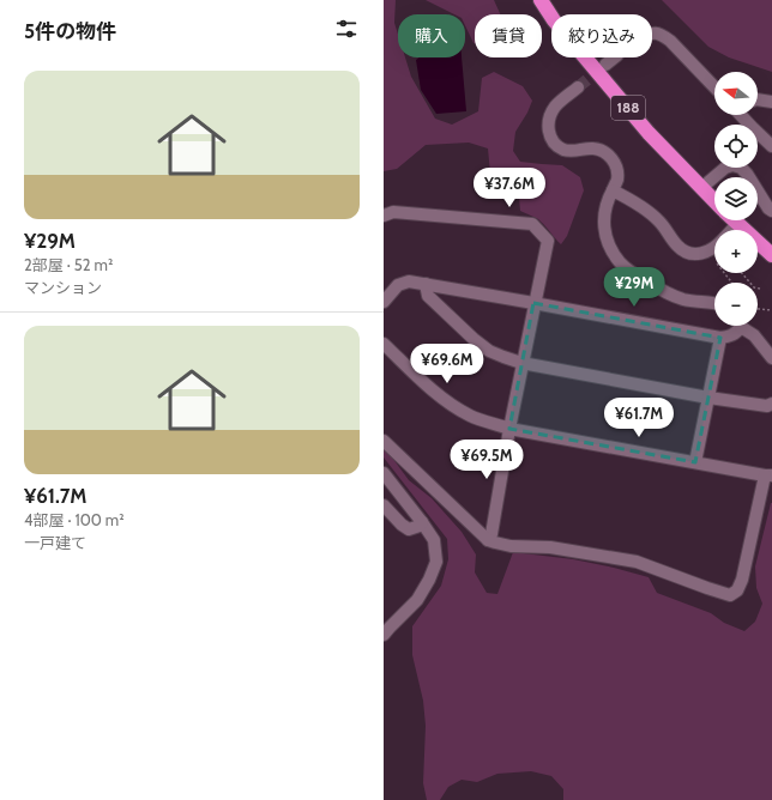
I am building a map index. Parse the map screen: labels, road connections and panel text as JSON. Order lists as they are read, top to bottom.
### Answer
{
  "streets": {
    "highway": ["188"]
  },
  "north": "left",
  "page": {
    "heading": "5件の物件",
    "chip": ["購入", "賃貸", "絞り込み"],
    "list": [
      {
        "name": "¥29M",
        "note": "2部屋 · 52 m² · マンション"
      },
      {
        "name": "¥61.7M",
        "note": "4部屋 · 100 m² · 一戸建て"
      }
    ],
    "map_buttons": ["+", "−"],
    "price": [
      "¥37.6M",
      "¥29M",
      "¥69.6M",
      "¥61.7M",
      "¥69.5M"
    ]
  }
}
